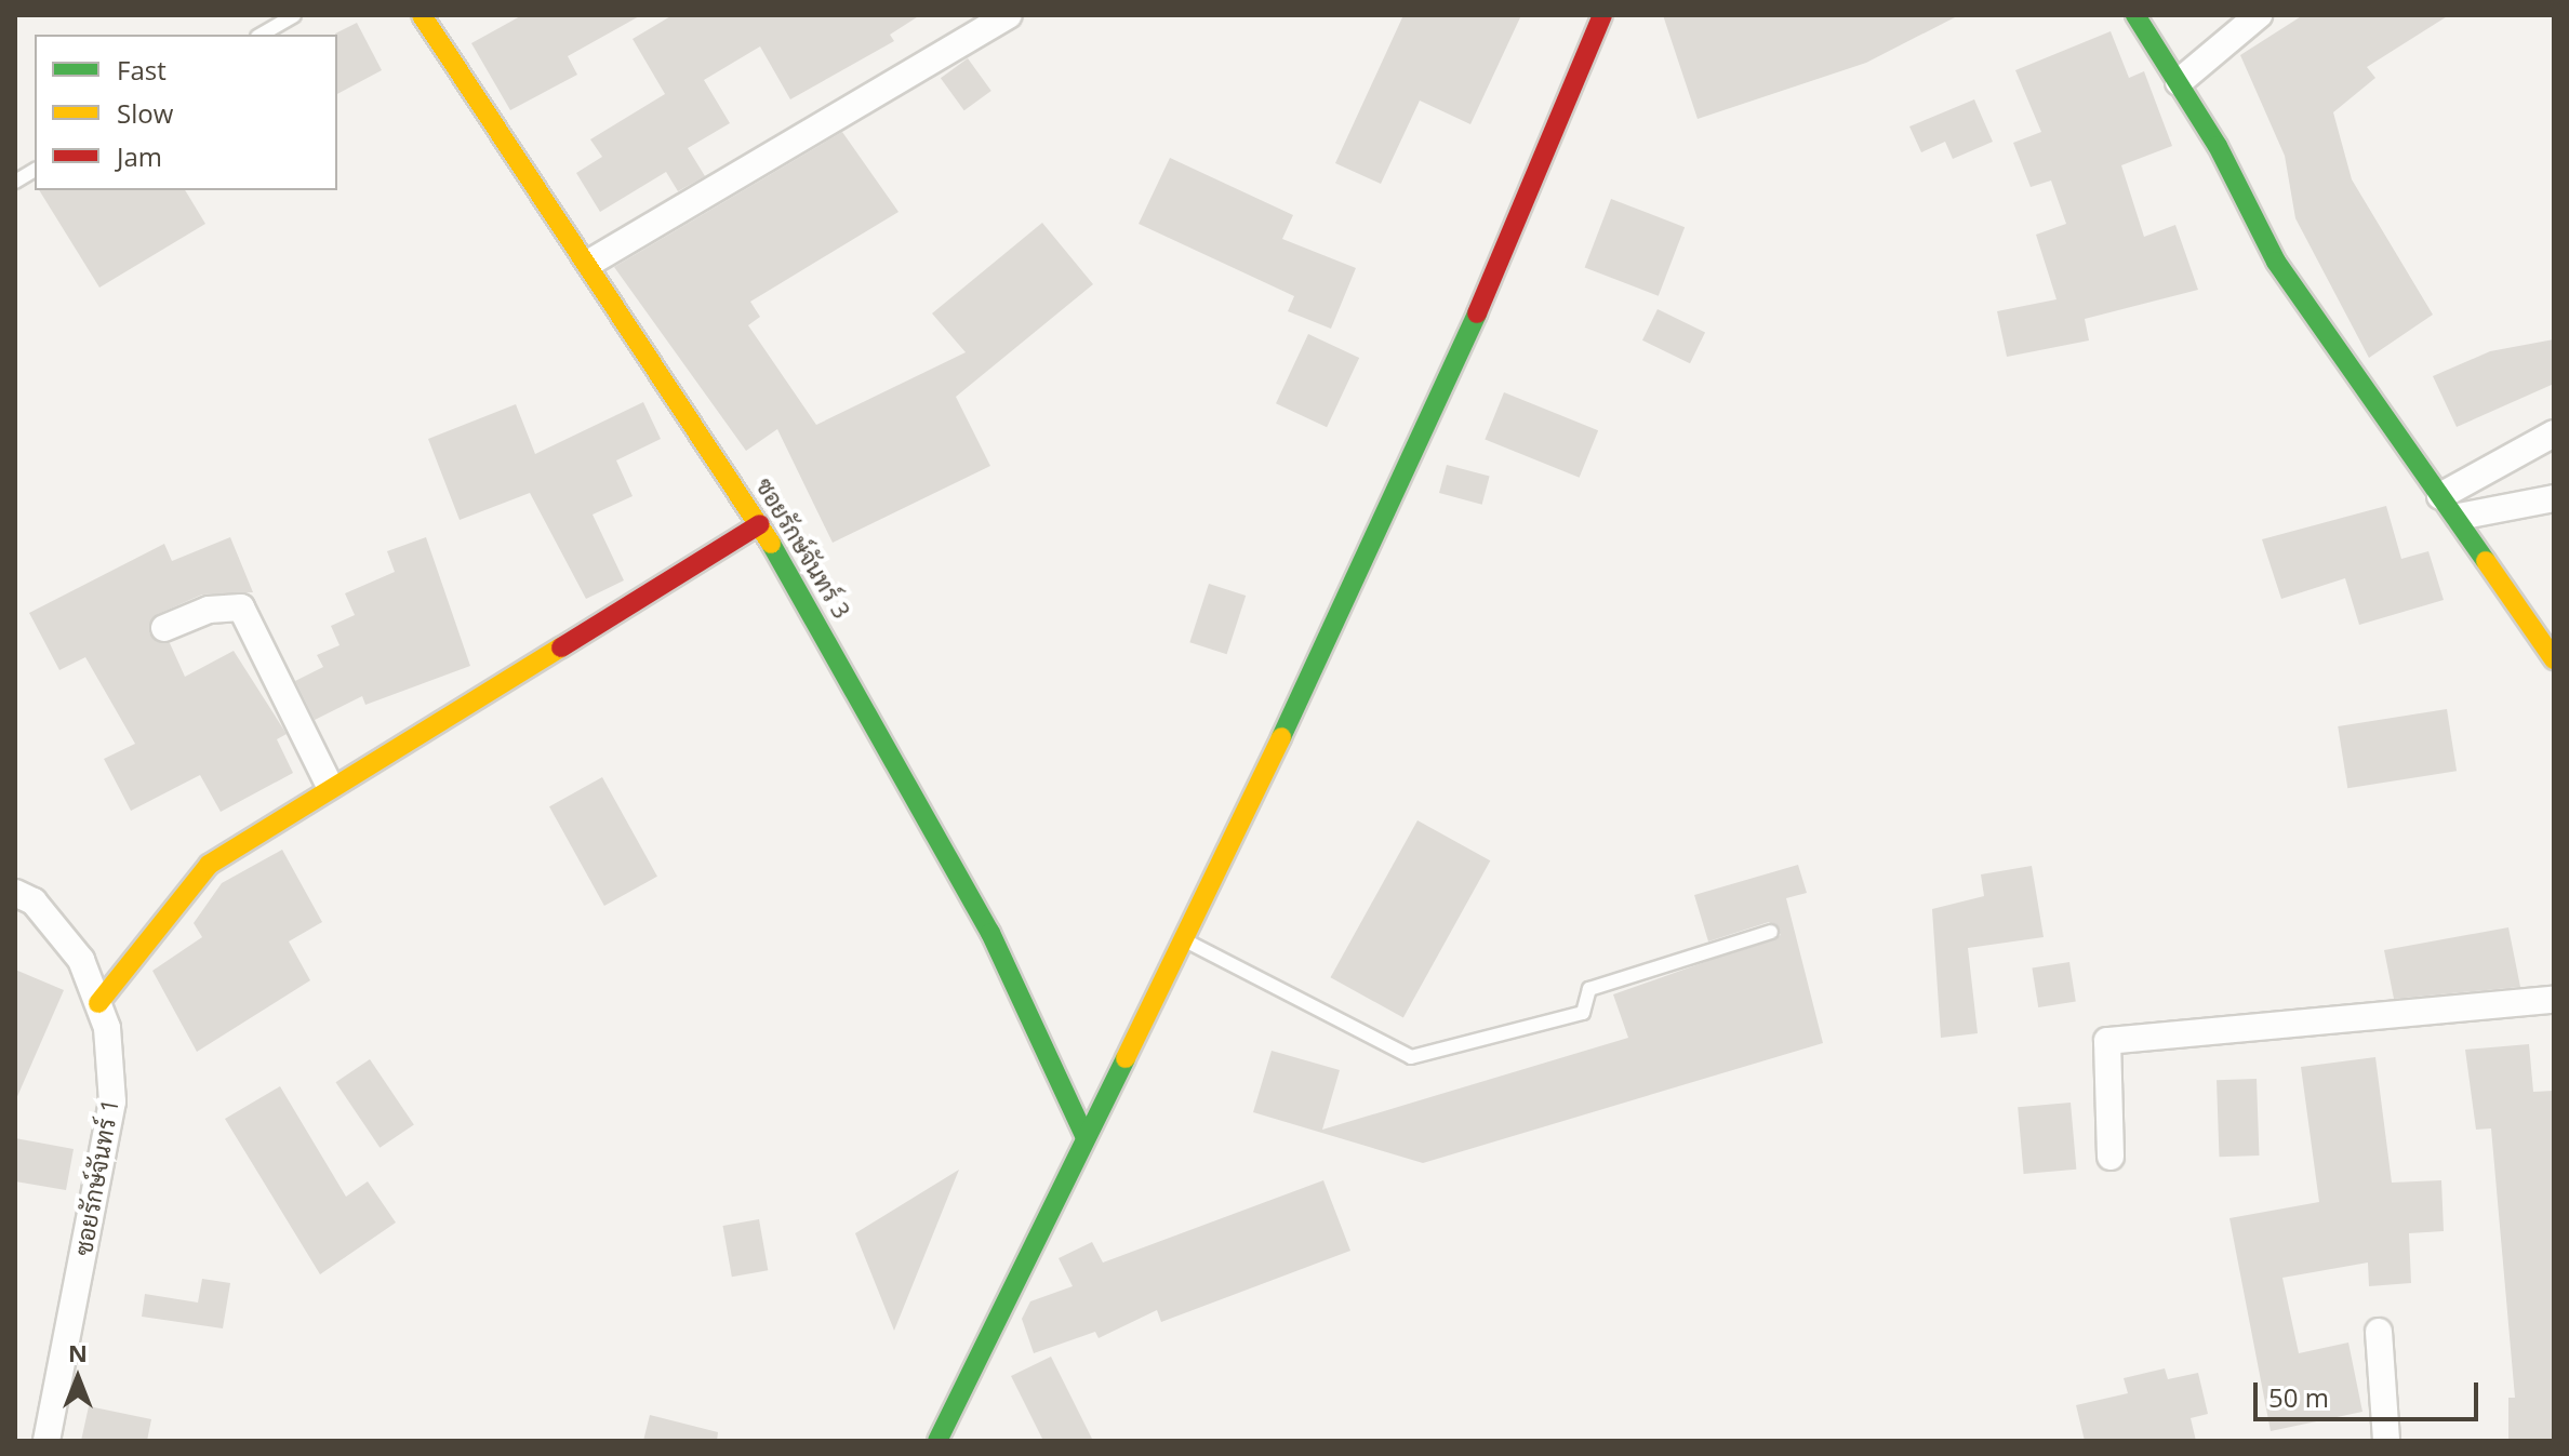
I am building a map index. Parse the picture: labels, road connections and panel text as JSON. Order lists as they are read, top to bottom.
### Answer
{
  "streets": {
    "street": ["ซอยรักษ์จันทร์ 3", "ซอยรักษ์จันทร์ 1"]
  },
  "legend": ["Fast", "Slow", "Jam"],
  "scale_bar": "50 m",
  "north": "top"
}
